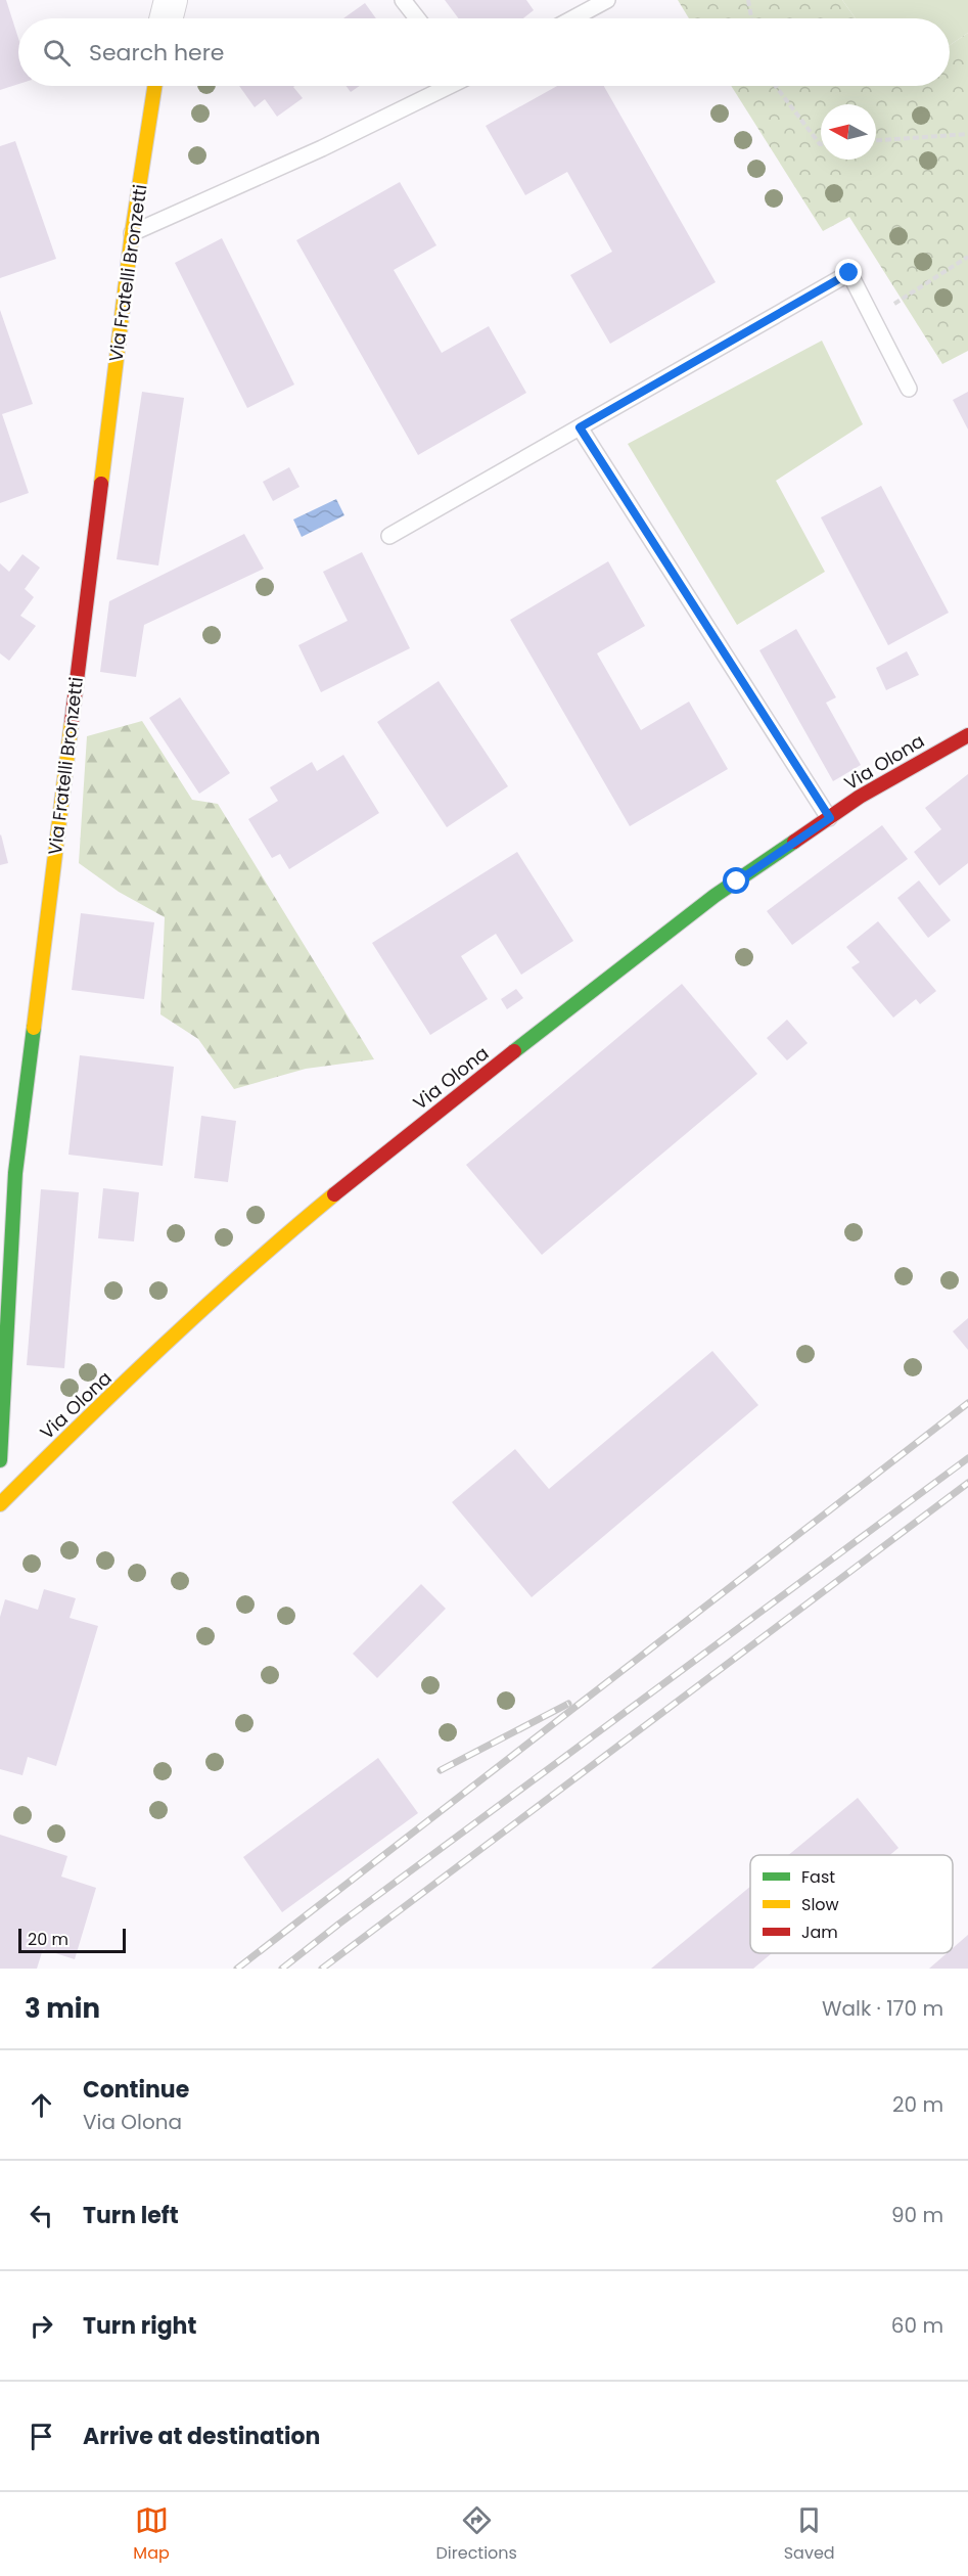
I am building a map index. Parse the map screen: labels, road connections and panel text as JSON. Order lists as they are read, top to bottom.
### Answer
{
  "streets": {
    "street": ["Via Fratelli Bronzetti", "Via Olona"]
  },
  "legend": ["Fast", "Slow", "Jam"],
  "scale_bar": "20 m",
  "north": "left",
  "page": {
    "search": "Search here",
    "scale": "20 m",
    "heading": ["3 min", "Walk · 170 m"],
    "list": [
      ["Continue", "Via Olona", "20 m"],
      ["Turn left", "90 m"],
      ["Turn right", "60 m"],
      "Arrive at destination"
    ],
    "nav": ["Map", "Directions", "Saved"]
  }
}
